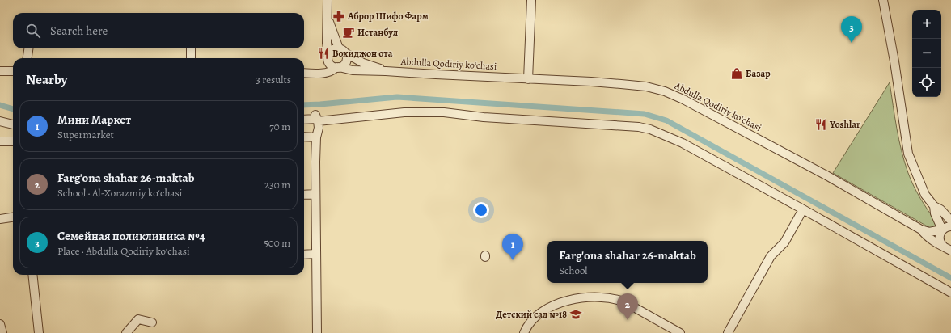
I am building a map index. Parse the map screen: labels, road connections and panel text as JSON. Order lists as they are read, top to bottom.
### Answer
{
  "streets": {
    "street": ["Abdulla Qodiriy koʻchasi"]
  },
  "places": {
    "pharmacy": ["Аброр Шифо Фарм"],
    "cafe": ["Истанбул"],
    "restaurant": ["Вохиджон ота", "Yoshlar"],
    "shop": ["Базар"],
    "school or university": ["Детский сад №18"]
  },
  "page": {
    "map_buttons": ["+", "−"],
    "search": "Search here",
    "pins": ["3", "1", "2"],
    "heading": ["Nearby", "3 results"],
    "list": [
      {
        "mark": "1",
        "name": "Мини Маркет",
        "note": "Supermarket",
        "value": "70 m"
      },
      {
        "mark": "2",
        "name": "Farg'ona shahar 26-maktab",
        "note": "School · Al-Xorazmiy koʻchasi",
        "value": "230 m"
      },
      {
        "mark": "3",
        "name": "Семейная поликлиника №4",
        "note": "Place · Abdulla Qodiriy koʻchasi",
        "value": "500 m"
      }
    ],
    "popup": ["Farg'ona shahar 26-maktab", "School"]
  }
}
